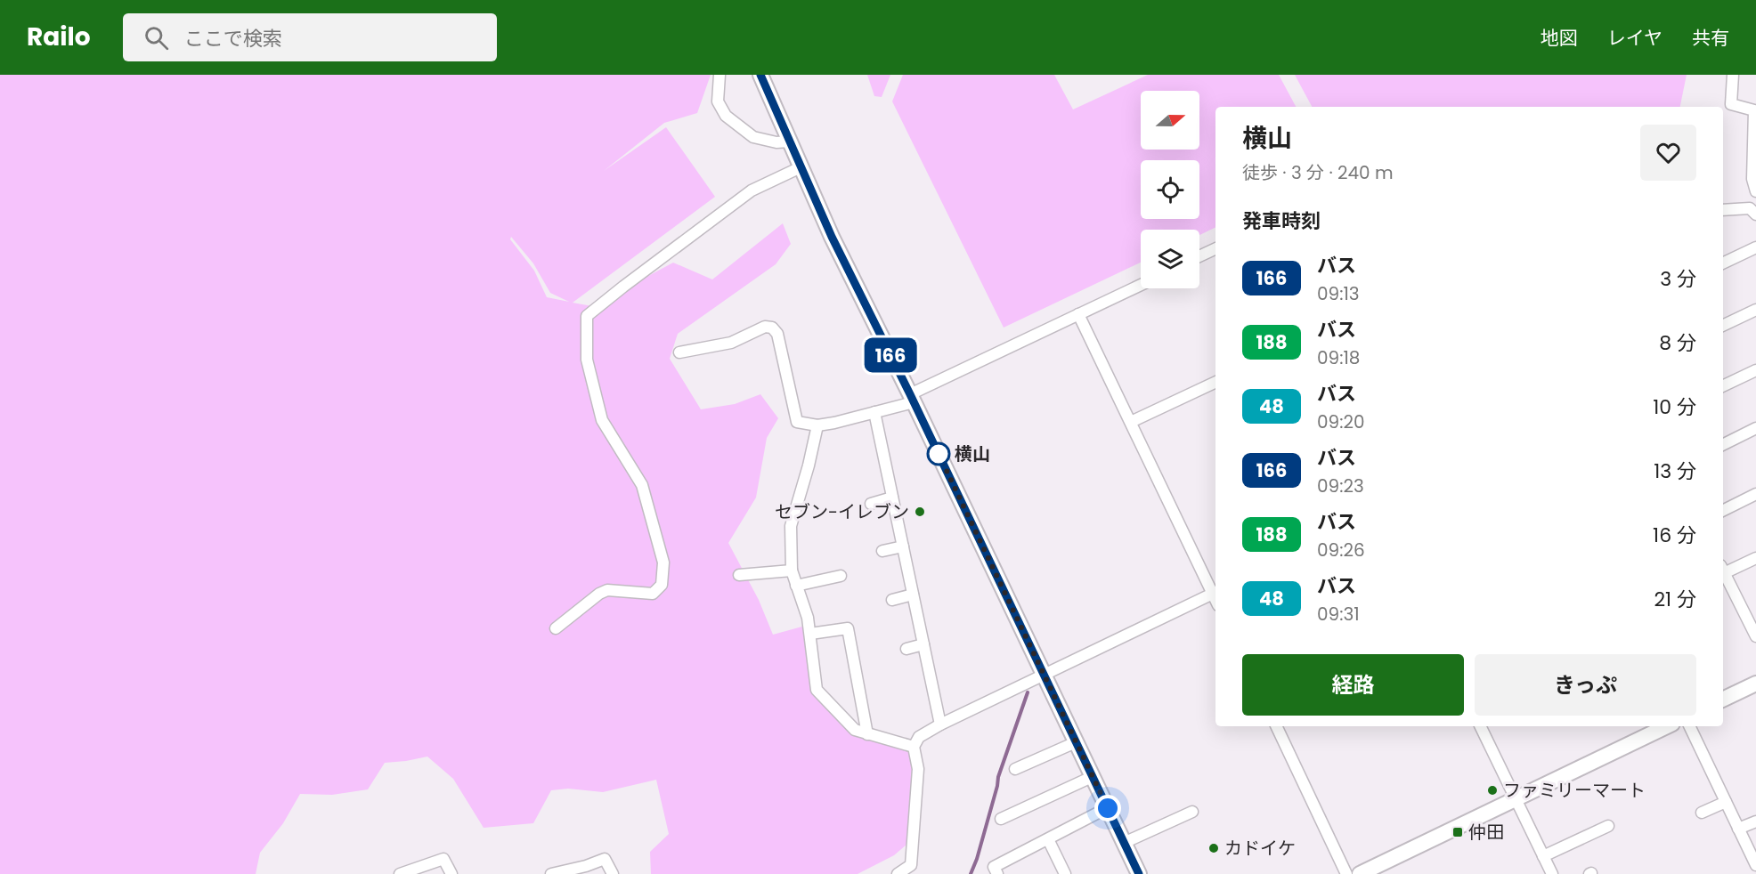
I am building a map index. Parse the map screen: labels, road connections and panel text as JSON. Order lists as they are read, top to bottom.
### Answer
{
  "places": {
    "other": [
      "横山",
      "セブン-イレブン",
      "ファミリーマート",
      "カドイケ"
    ],
    "transit": ["仲田"]
  },
  "lines": ["bus line 166"],
  "north": "right",
  "page": {
    "header": "Railo",
    "search": "ここで検索",
    "nav": ["地図", "レイヤ", "共有"],
    "on_map": "166",
    "heading": [
      ["横山", "徒歩 · 3 分 · 240 m"],
      "発車時刻"
    ],
    "list": [
      {
        "mark": "166",
        "name": "バス",
        "note": "09:13",
        "value": "3 分"
      },
      {
        "mark": "188",
        "name": "バス",
        "note": "09:18",
        "value": "8 分"
      },
      {
        "mark": "48",
        "name": "バス",
        "note": "09:20",
        "value": "10 分"
      },
      {
        "mark": "166",
        "name": "バス",
        "note": "09:23",
        "value": "13 分"
      },
      {
        "mark": "188",
        "name": "バス",
        "note": "09:26",
        "value": "16 分"
      },
      {
        "mark": "48",
        "name": "バス",
        "note": "09:31",
        "value": "21 分"
      }
    ],
    "buttons": ["経路", "きっぷ"]
  }
}
